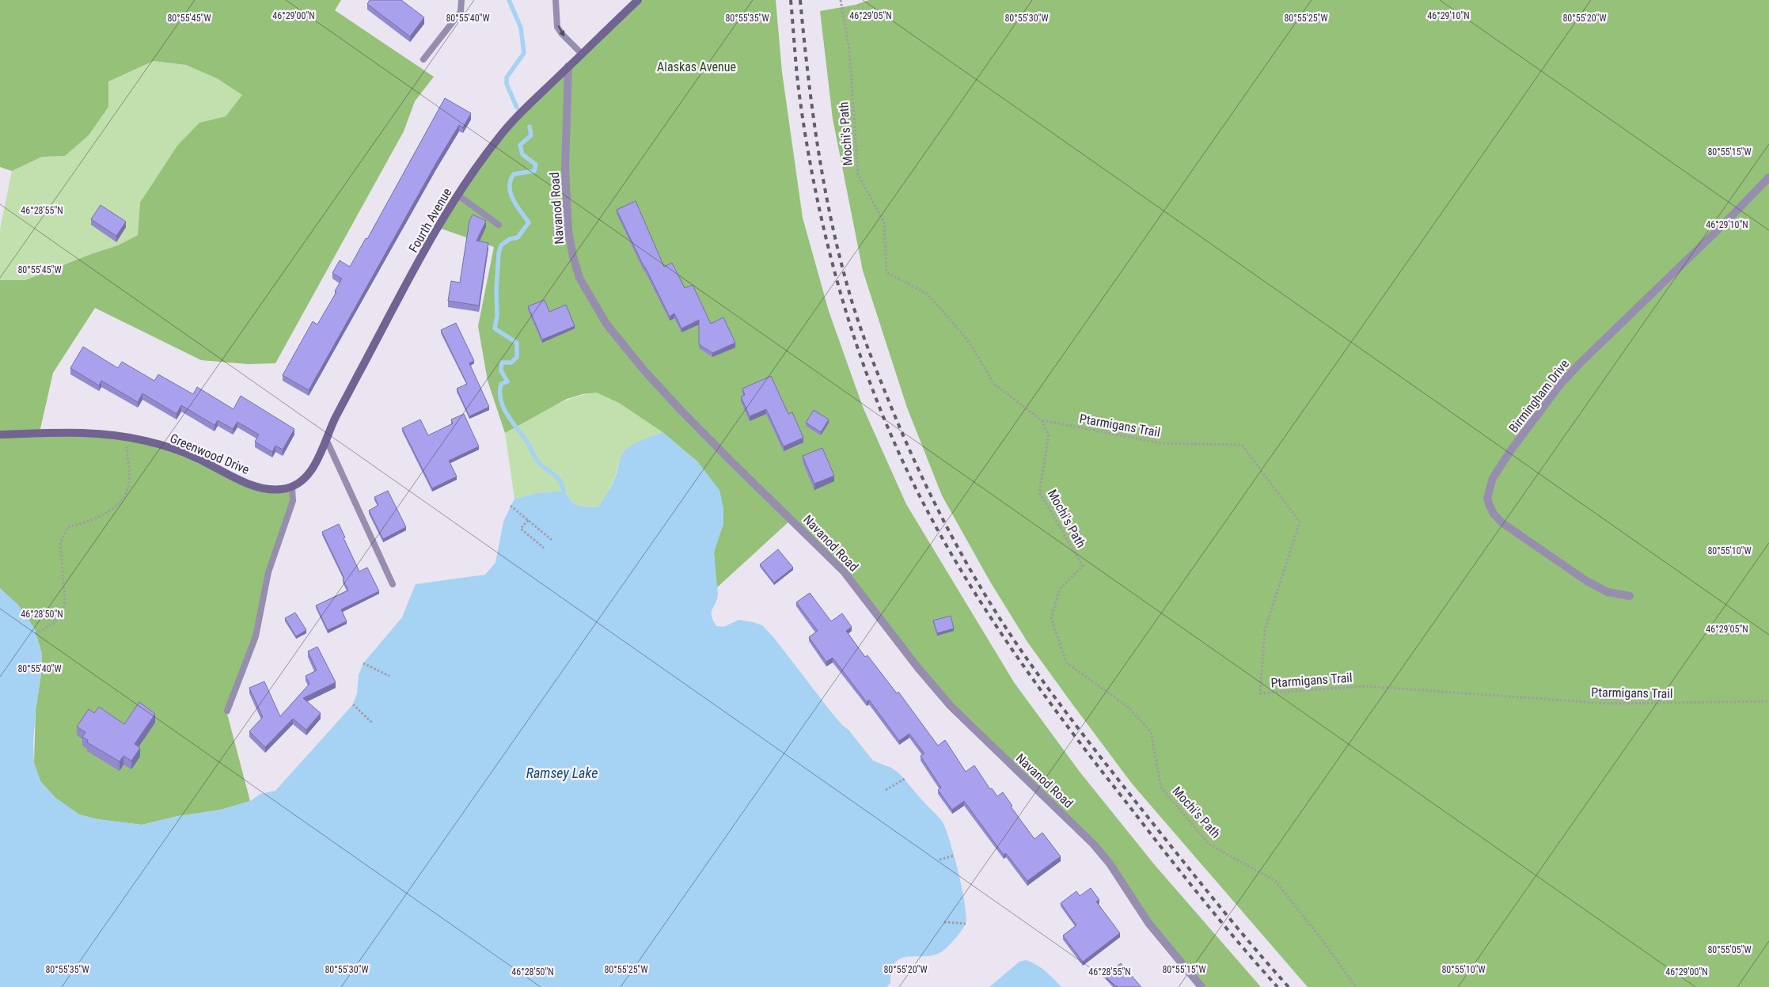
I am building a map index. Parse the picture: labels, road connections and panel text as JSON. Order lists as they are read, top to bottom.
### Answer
{
  "streets": {
    "street": [
      "Navanod Road",
      "Fourth Avenue",
      "Birmingham Drive",
      "Greenwood Drive"
    ],
    "path": ["Mochi's Path", "Ptarmigans Trail"]
  },
  "crossings": [
    ["Mochi's Path", "Ptarmigans Trail"],
    ["Navanod Road", "Fourth Avenue"],
    ["Fourth Avenue", "Greenwood Drive"]
  ],
  "water": ["Ramsey Lake"],
  "parks": ["Alaskas Avenue"],
  "coordinates": [
    "46°29'00\"N",
    "46°29'05\"N",
    "46°29'10\"N",
    "80°55'45\"W",
    "80°55'40\"W",
    "80°55'35\"W",
    "80°55'30\"W",
    "80°55'25\"W",
    "80°55'20\"W",
    "80°55'15\"W",
    "46°28'55\"N",
    "80°55'10\"W",
    "46°28'50\"N",
    "80°55'05\"W"
  ]
}
